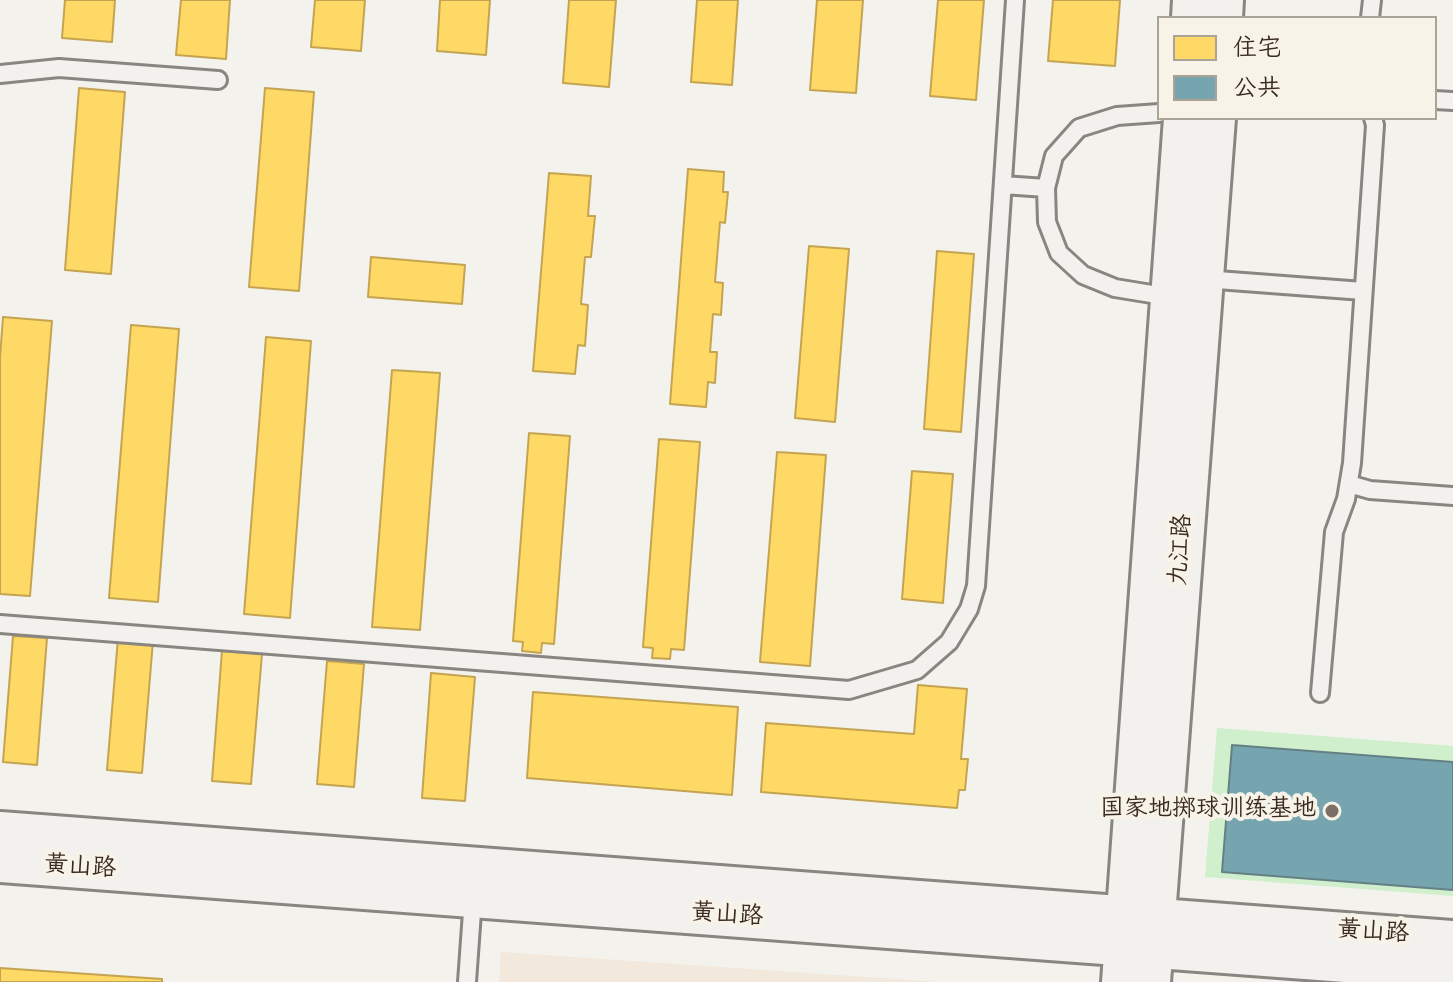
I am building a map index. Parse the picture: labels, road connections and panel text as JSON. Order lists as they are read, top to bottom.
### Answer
{
  "streets": {
    "street": ["九江路", "黄山路"]
  },
  "crossings": [
    ["九江路", "黄山路"]
  ],
  "places": ["国家地掷球训练基地"],
  "legend": ["住宅", "公共"]
}
